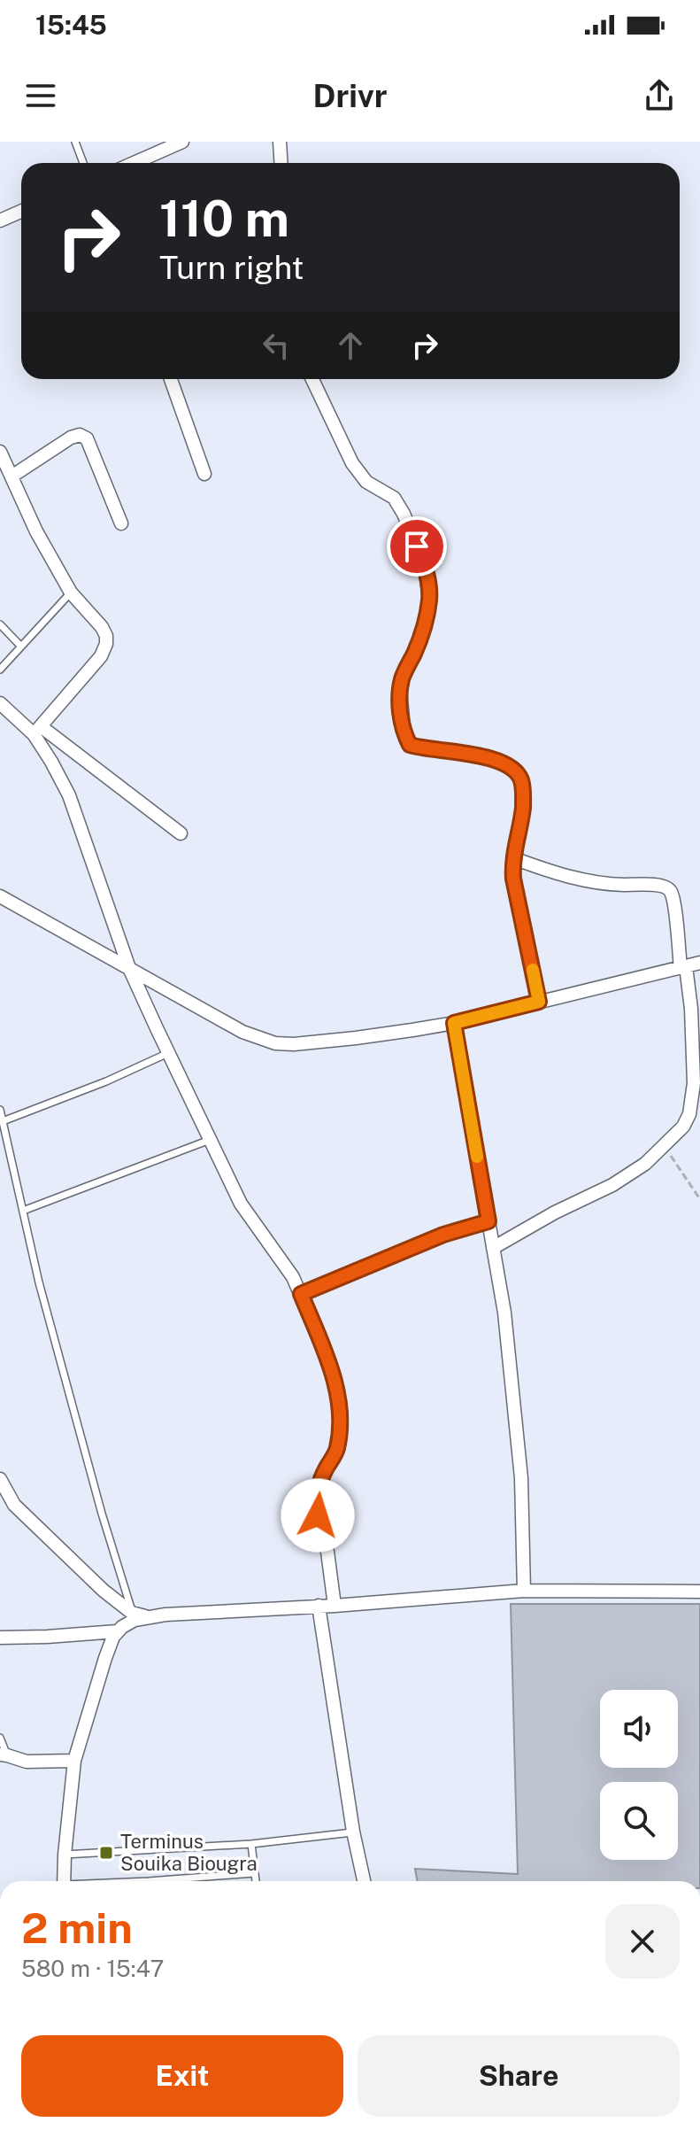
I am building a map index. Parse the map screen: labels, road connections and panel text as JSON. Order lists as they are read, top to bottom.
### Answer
{
  "places": {
    "transit": ["Terminus Souika Biougra"]
  },
  "page": {
    "status": "15:45",
    "header": "Drivr",
    "turn": ["110 m", "Turn right"],
    "heading": ["2 min", "580 m · 15:47"],
    "buttons": ["Exit", "Share"]
  }
}
